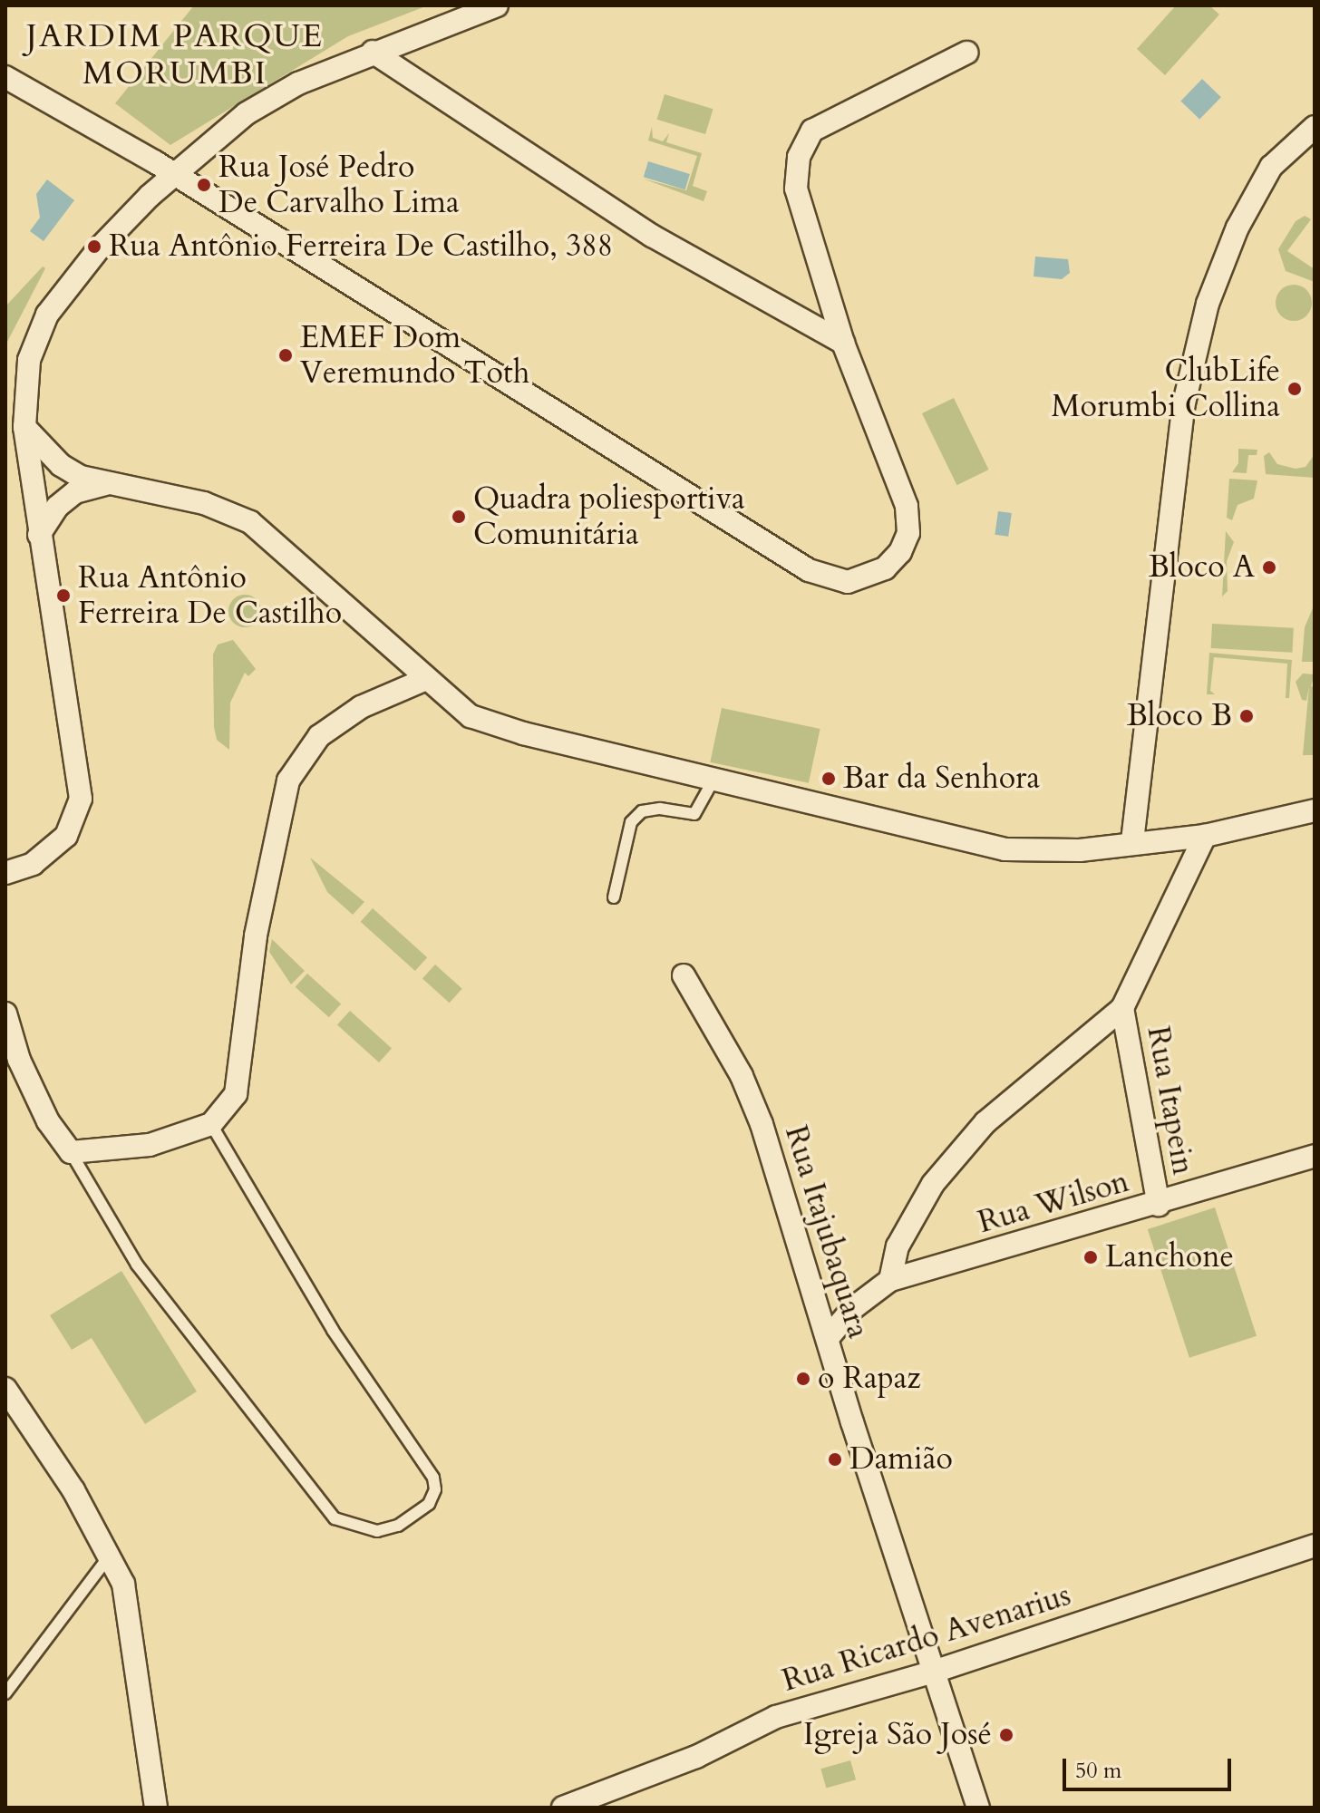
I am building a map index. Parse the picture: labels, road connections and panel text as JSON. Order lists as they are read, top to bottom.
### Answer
{
  "streets": {
    "street": [
      "Rua Itapein",
      "Rua Wilson",
      "Rua Itajubaquara",
      "Rua Ricardo Avenarius"
    ]
  },
  "crossings": [
    ["Rua Itapein", "Rua Wilson"],
    ["Rua Wilson", "Rua Itajubaquara"],
    ["Rua Itajubaquara", "Rua Ricardo Avenarius"]
  ],
  "districts": ["JARDIM PARQUE MORUMBI"],
  "places": [
    "Rua José Pedro De Carvalho Lima",
    "Rua Antônio Ferreira De Castilho, 388",
    "EMEF Dom Veremundo Toth",
    "ClubLife Morumbi Collina",
    "Quadra poliesportiva Comunitária",
    "Bloco A",
    "Rua Antônio Ferreira De Castilho",
    "Bloco B",
    "Bar da Senhora",
    "Lanchone",
    "o Rapaz",
    "Damião",
    "Igreja São José"
  ],
  "scale_bar": "50 m"
}
